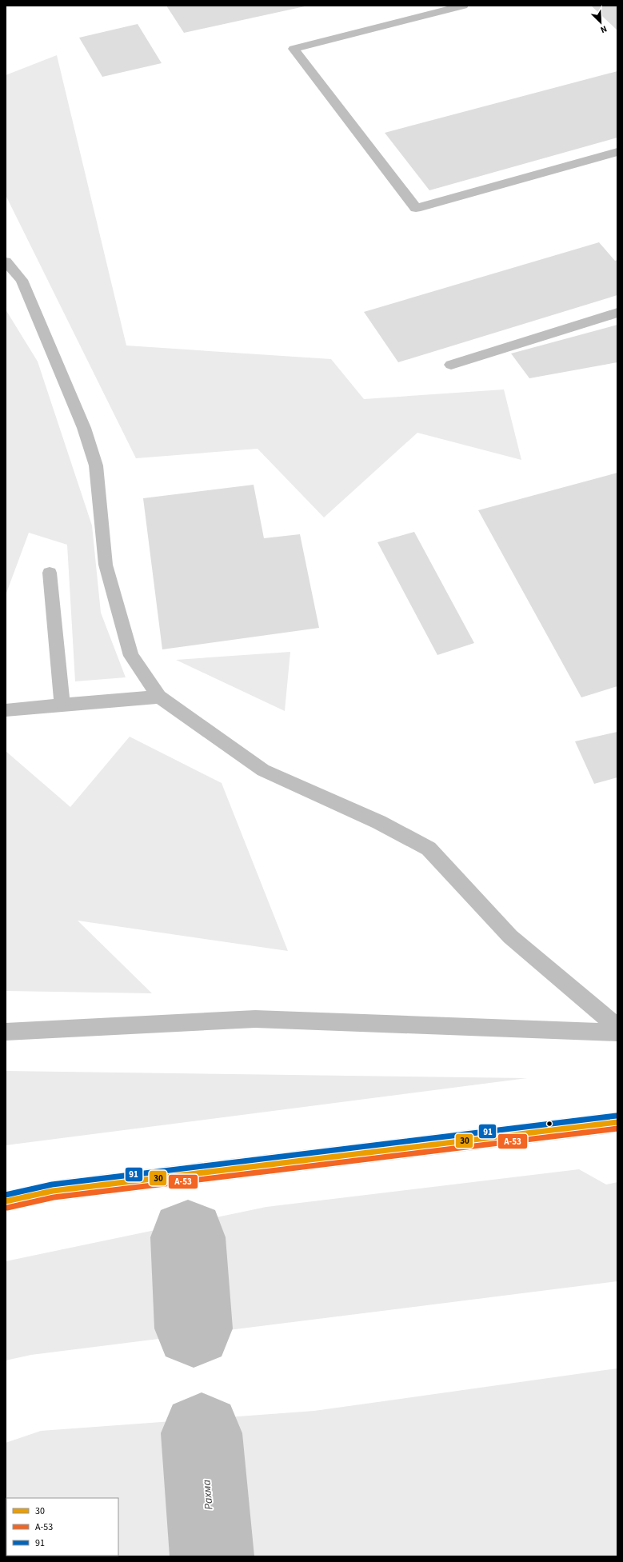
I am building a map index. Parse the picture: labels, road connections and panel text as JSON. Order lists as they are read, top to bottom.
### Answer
{
  "water": ["Рахма"],
  "lines": ["transit line 91", "transit line 30", "transit line А-53"],
  "legend": ["30", "А-53", "91"],
  "north": "bottom right"
}
